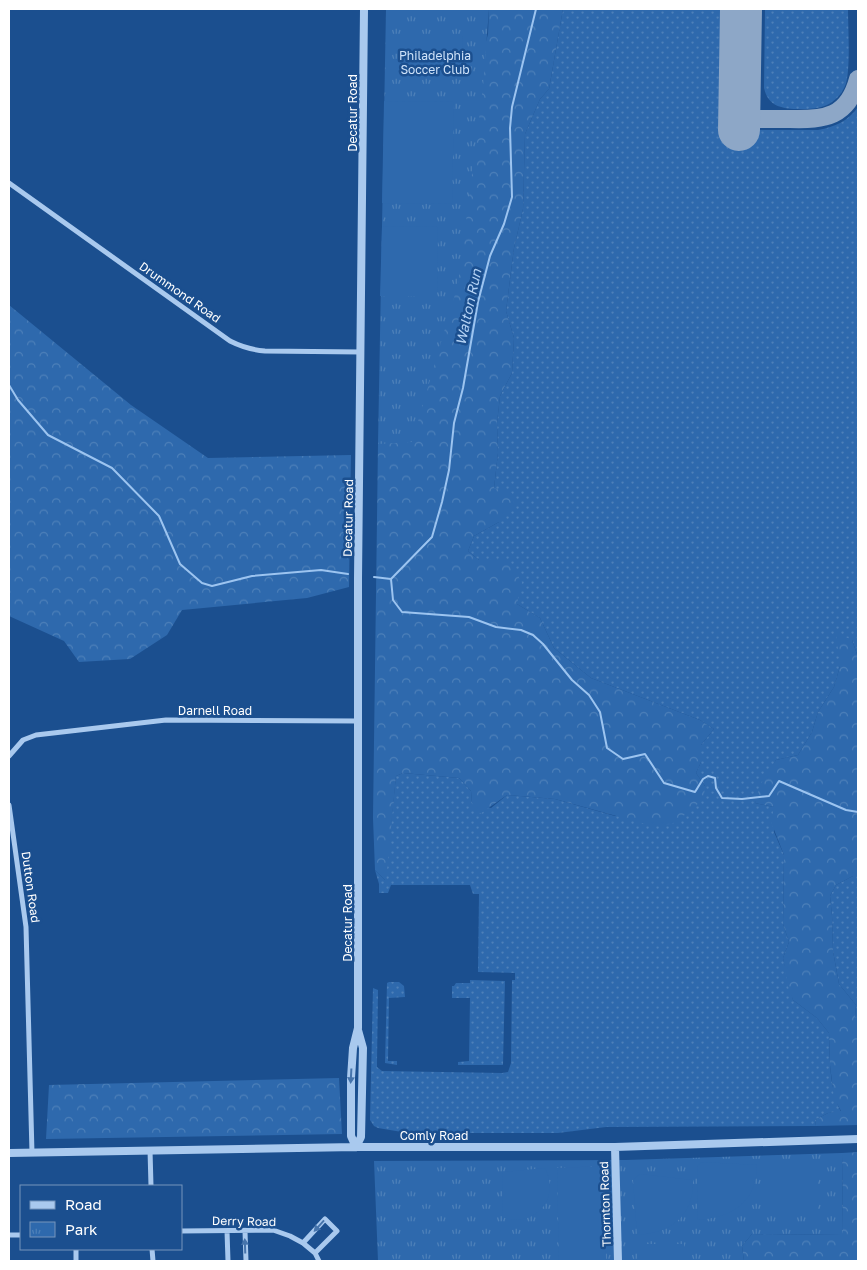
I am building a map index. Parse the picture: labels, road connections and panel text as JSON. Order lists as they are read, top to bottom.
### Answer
{
  "streets": {
    "street": [
      "Decatur Road",
      "Drummond Road",
      "Darnell Road",
      "Dutton Road",
      "Comly Road",
      "Thornton Road",
      "Derry Road"
    ]
  },
  "crossings": [
    ["Decatur Road", "Drummond Road"],
    ["Decatur Road", "Darnell Road"],
    ["Decatur Road", "Comly Road"],
    ["Dutton Road", "Comly Road"],
    ["Comly Road", "Thornton Road"]
  ],
  "water": ["Walton Run"],
  "parks": ["Philadelphia Soccer Club"],
  "legend": ["Road", "Park"]
}
